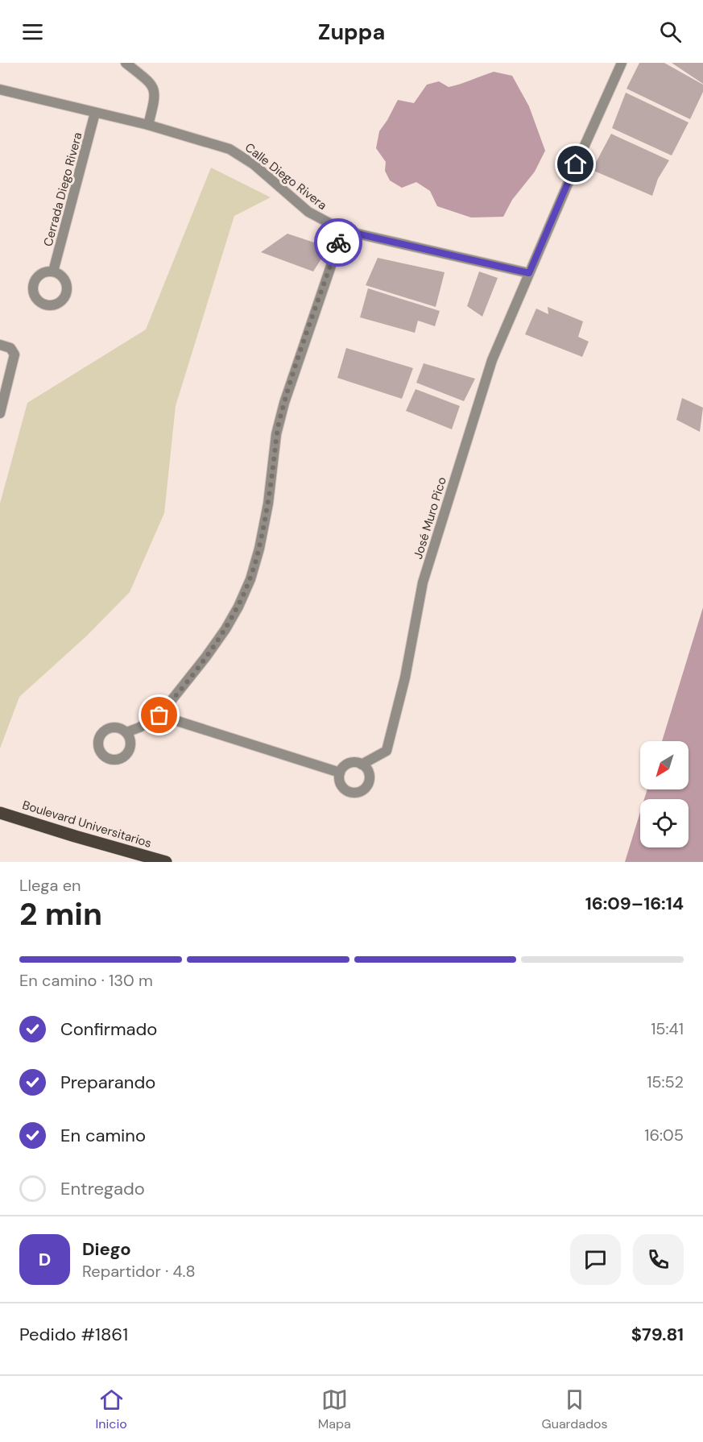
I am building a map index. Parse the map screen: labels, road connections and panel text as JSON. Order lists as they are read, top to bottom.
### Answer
{
  "streets": {
    "main road": ["Boulevard Universitarios"],
    "street": ["Calle Diego Rivera", "Cerrada Diego Rivera", "José Muro Pico"]
  },
  "crossings": [
    ["Calle Diego Rivera", "Cerrada Diego Rivera"],
    ["Calle Diego Rivera", "José Muro Pico"]
  ],
  "north": "bottom left",
  "page": {
    "header": "Zuppa",
    "heading": ["2 min", "Llega en", "16:09–16:14"],
    "panel": [
      "Diego",
      "Repartidor · 4.8",
      "Pedido #1861",
      "$79.81"
    ],
    "bar": "En camino · 130 m",
    "list": [
      ["Confirmado", "15:41"],
      ["Preparando", "15:52"],
      ["En camino", "16:05"],
      "Entregado"
    ],
    "round": "D",
    "tabs": ["Inicio", "Mapa", "Guardados"]
  }
}
